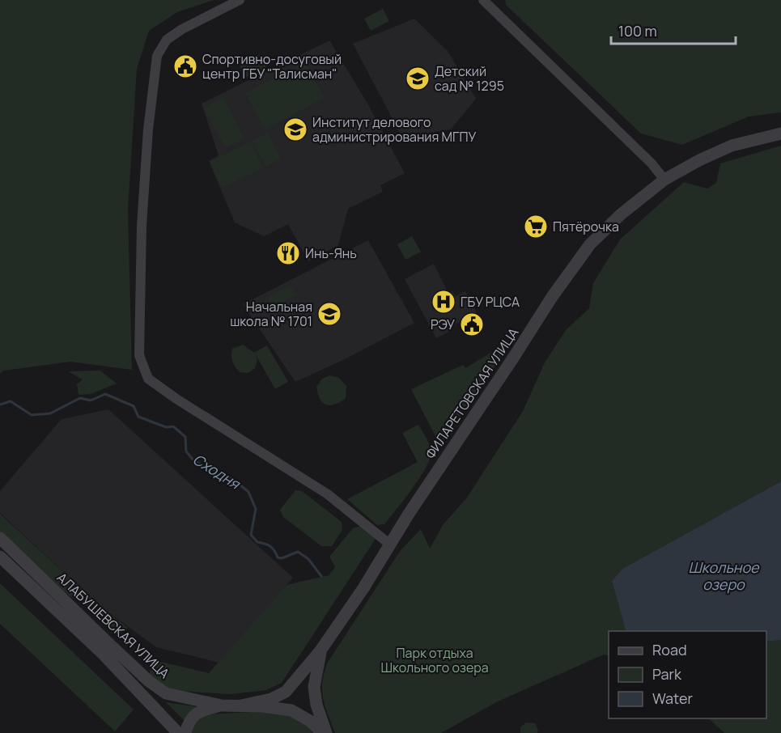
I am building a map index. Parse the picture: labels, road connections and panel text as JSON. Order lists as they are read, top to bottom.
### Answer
{
  "streets": {
    "street": ["ФИЛАРЕТОВСКАЯ УЛИЦА", "АЛАБУШЕВСКАЯ УЛИЦА"]
  },
  "crossings": [
    ["ФИЛАРЕТОВСКАЯ УЛИЦА", "АЛАБУШЕВСКАЯ УЛИЦА"]
  ],
  "water": ["Сходня", "Школьное озеро"],
  "parks": ["Парк отдыха Школьного озера"],
  "places": {
    "public building": ["Спортивно-досуговый центр ГБУ \"Талисман\"", "РЭУ"],
    "school or university": ["Детский сад № 1295", "Институт делового администрирования МГПУ", "Начальная школа № 1701"],
    "supermarket": ["Пятёрочка"],
    "restaurant": ["Инь-Янь"],
    "hospital": ["ГБУ РЦСА"]
  },
  "legend": ["Road", "Park", "Water"],
  "scale_bar": "100 m"
}
